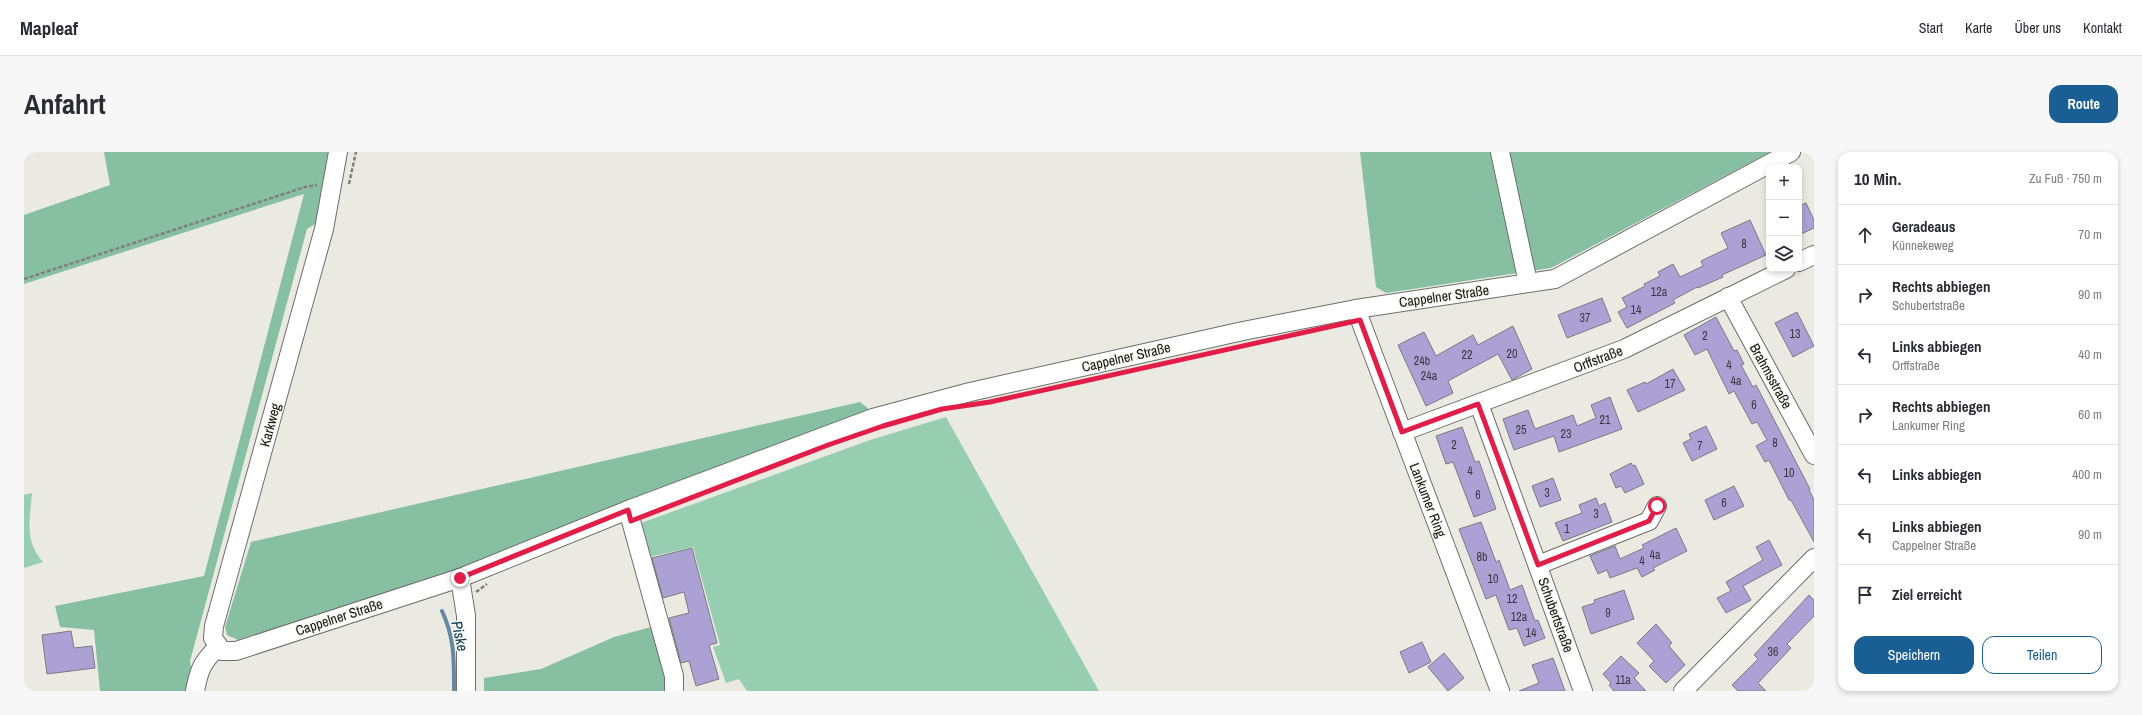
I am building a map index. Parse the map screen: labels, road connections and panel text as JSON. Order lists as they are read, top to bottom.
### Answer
{
  "streets": {
    "street": [
      "Cappelner Straße",
      "Orffstraße",
      "Brahmsstraße",
      "Karkweg",
      "Lankumer Ring",
      "Schubertstraße"
    ]
  },
  "crossings": [
    ["Cappelner Straße", "Karkweg"],
    ["Cappelner Straße", "Lankumer Ring"],
    ["Orffstraße", "Brahmsstraße"],
    ["Orffstraße", "Lankumer Ring"],
    ["Orffstraße", "Schubertstraße"]
  ],
  "water": ["Piske"],
  "house_numbers": [
    "8",
    "12a",
    "14",
    "37",
    "13",
    "2",
    "20",
    "22",
    "24b",
    "4",
    "24a",
    "4a",
    "17",
    "6",
    "21",
    "25",
    "23",
    "8",
    "2",
    "7",
    "4",
    "10",
    "3",
    "6",
    "6",
    "3",
    "1",
    "4a",
    "8b",
    "4",
    "10",
    "12",
    "9",
    "12a",
    "14",
    "36",
    "11a"
  ],
  "page": {
    "header": "Mapleaf",
    "nav": [
      "Start",
      "Karte",
      "Über uns",
      "Kontakt"
    ],
    "title": "Anfahrt",
    "buttons": [
      "Route",
      ["Speichern", "Teilen"]
    ],
    "heading": ["10 Min.", "Zu Fuß · 750 m"],
    "map_buttons": ["+", "−"],
    "list": [
      ["Geradeaus", "Künnekeweg", "70 m"],
      ["Rechts abbiegen", "Schubertstraße", "90 m"],
      ["Links abbiegen", "Orffstraße", "40 m"],
      ["Rechts abbiegen", "Lankumer Ring", "60 m"],
      ["Links abbiegen", "400 m"],
      ["Links abbiegen", "Cappelner Straße", "90 m"],
      "Ziel erreicht"
    ]
  }
}
